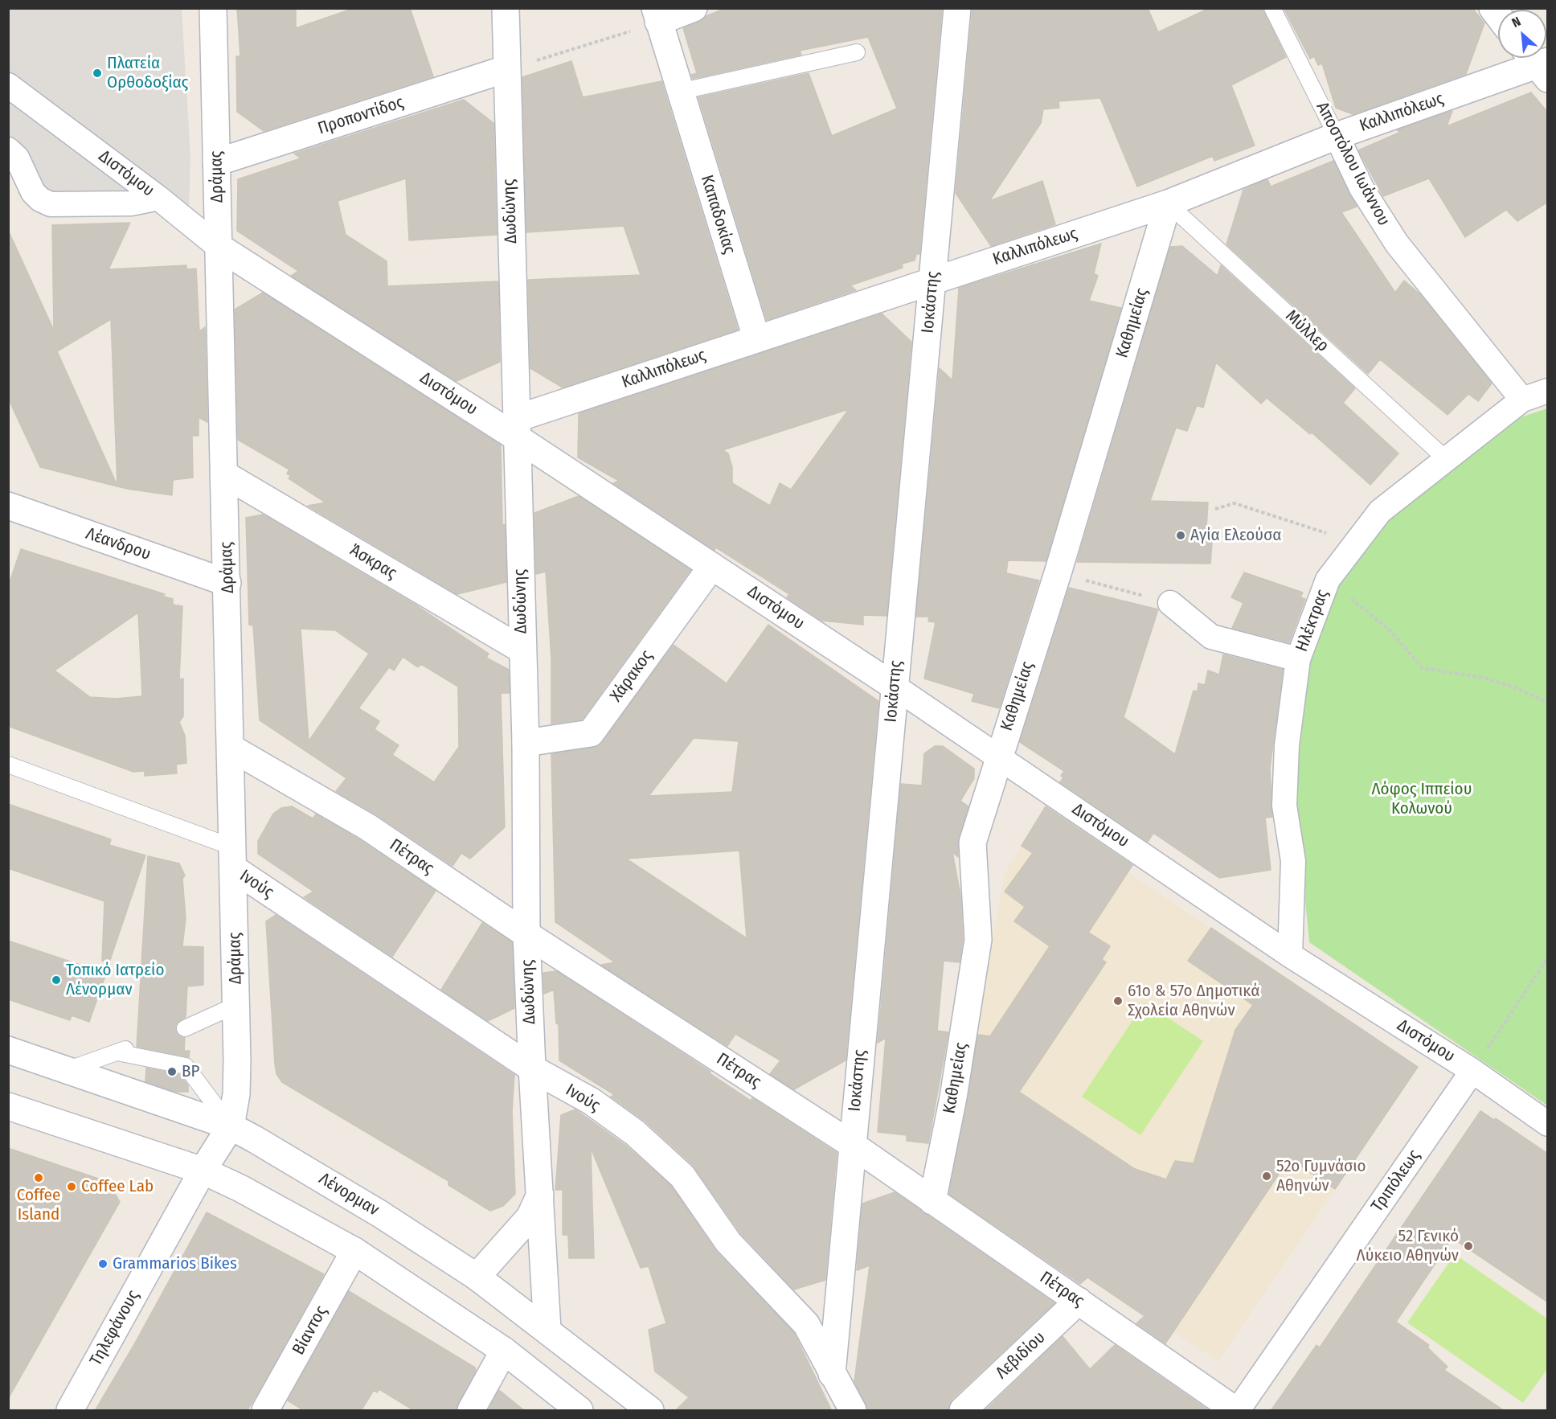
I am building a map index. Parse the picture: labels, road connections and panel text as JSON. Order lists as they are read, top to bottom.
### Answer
{
  "streets": {
    "street": [
      "Καλλιπόλεως",
      "Προποντίδος",
      "Αποστόλου Ιωάννου",
      "Διστόμου",
      "Δράμας",
      "Δωδώνης",
      "Καπαδοκίας",
      "Ιοκάστης",
      "Καθημείας",
      "Λέανδρου",
      "Άσκρας",
      "Ηλέκτρας",
      "Χάρακος",
      "Πέτρας",
      "Ινούς",
      "Τριπόλεως",
      "Λένορμαν",
      "Τηλεφάνους",
      "Βίαντος",
      "Λεβιδίου"
    ],
    "lane": ["Μύλλερ"]
  },
  "crossings": [
    ["Καλλιπόλεως", "Αποστόλου Ιωάννου"],
    ["Καλλιπόλεως", "Διστόμου"],
    ["Καλλιπόλεως", "Δωδώνης"],
    ["Καλλιπόλεως", "Καπαδοκίας"],
    ["Καλλιπόλεως", "Ιοκάστης"],
    ["Καλλιπόλεως", "Καθημείας"],
    ["Καλλιπόλεως", "Μύλλερ"],
    ["Προποντίδος", "Δράμας"],
    ["Προποντίδος", "Δωδώνης"],
    ["Αποστόλου Ιωάννου", "Ηλέκτρας"],
    ["Διστόμου", "Δράμας"],
    ["Διστόμου", "Δωδώνης"],
    ["Διστόμου", "Ιοκάστης"],
    ["Διστόμου", "Καθημείας"],
    ["Διστόμου", "Ηλέκτρας"],
    ["Διστόμου", "Χάρακος"],
    ["Διστόμου", "Τριπόλεως"],
    ["Δράμας", "Λέανδρου"],
    ["Δράμας", "Άσκρας"],
    ["Δράμας", "Πέτρας"],
    ["Δράμας", "Ινούς"],
    ["Δράμας", "Λένορμαν"],
    ["Δράμας", "Τηλεφάνους"],
    ["Δωδώνης", "Άσκρας"],
    ["Δωδώνης", "Χάρακος"],
    ["Δωδώνης", "Πέτρας"],
    ["Δωδώνης", "Ινούς"],
    ["Δωδώνης", "Λένορμαν"],
    ["Ιοκάστης", "Πέτρας"],
    ["Ιοκάστης", "Ινούς"],
    ["Καθημείας", "Μύλλερ"],
    ["Καθημείας", "Πέτρας"],
    ["Μύλλερ", "Ηλέκτρας"],
    ["Πέτρας", "Τριπόλεως"],
    ["Πέτρας", "Λεβιδίου"],
    ["Λένορμαν", "Τηλεφάνους"]
  ],
  "parks": ["Λόφος Ιππείου Κολωνού"],
  "places": [
    "Πλατεία Ορθοδοξίας",
    "Αγία Ελεούσα",
    "Τοπικό Ιατρείο Λένορμαν",
    "61ο & 57ο Δημοτικά Σχολεία Αθηνών",
    "BP",
    "52ο Γυμνάσιο Αθηνών",
    "Coffee Island",
    "Coffee Lab",
    "52 Γενικό Λύκειο Αθηνών",
    "Grammarios Bikes"
  ],
  "north": "top left"
}
